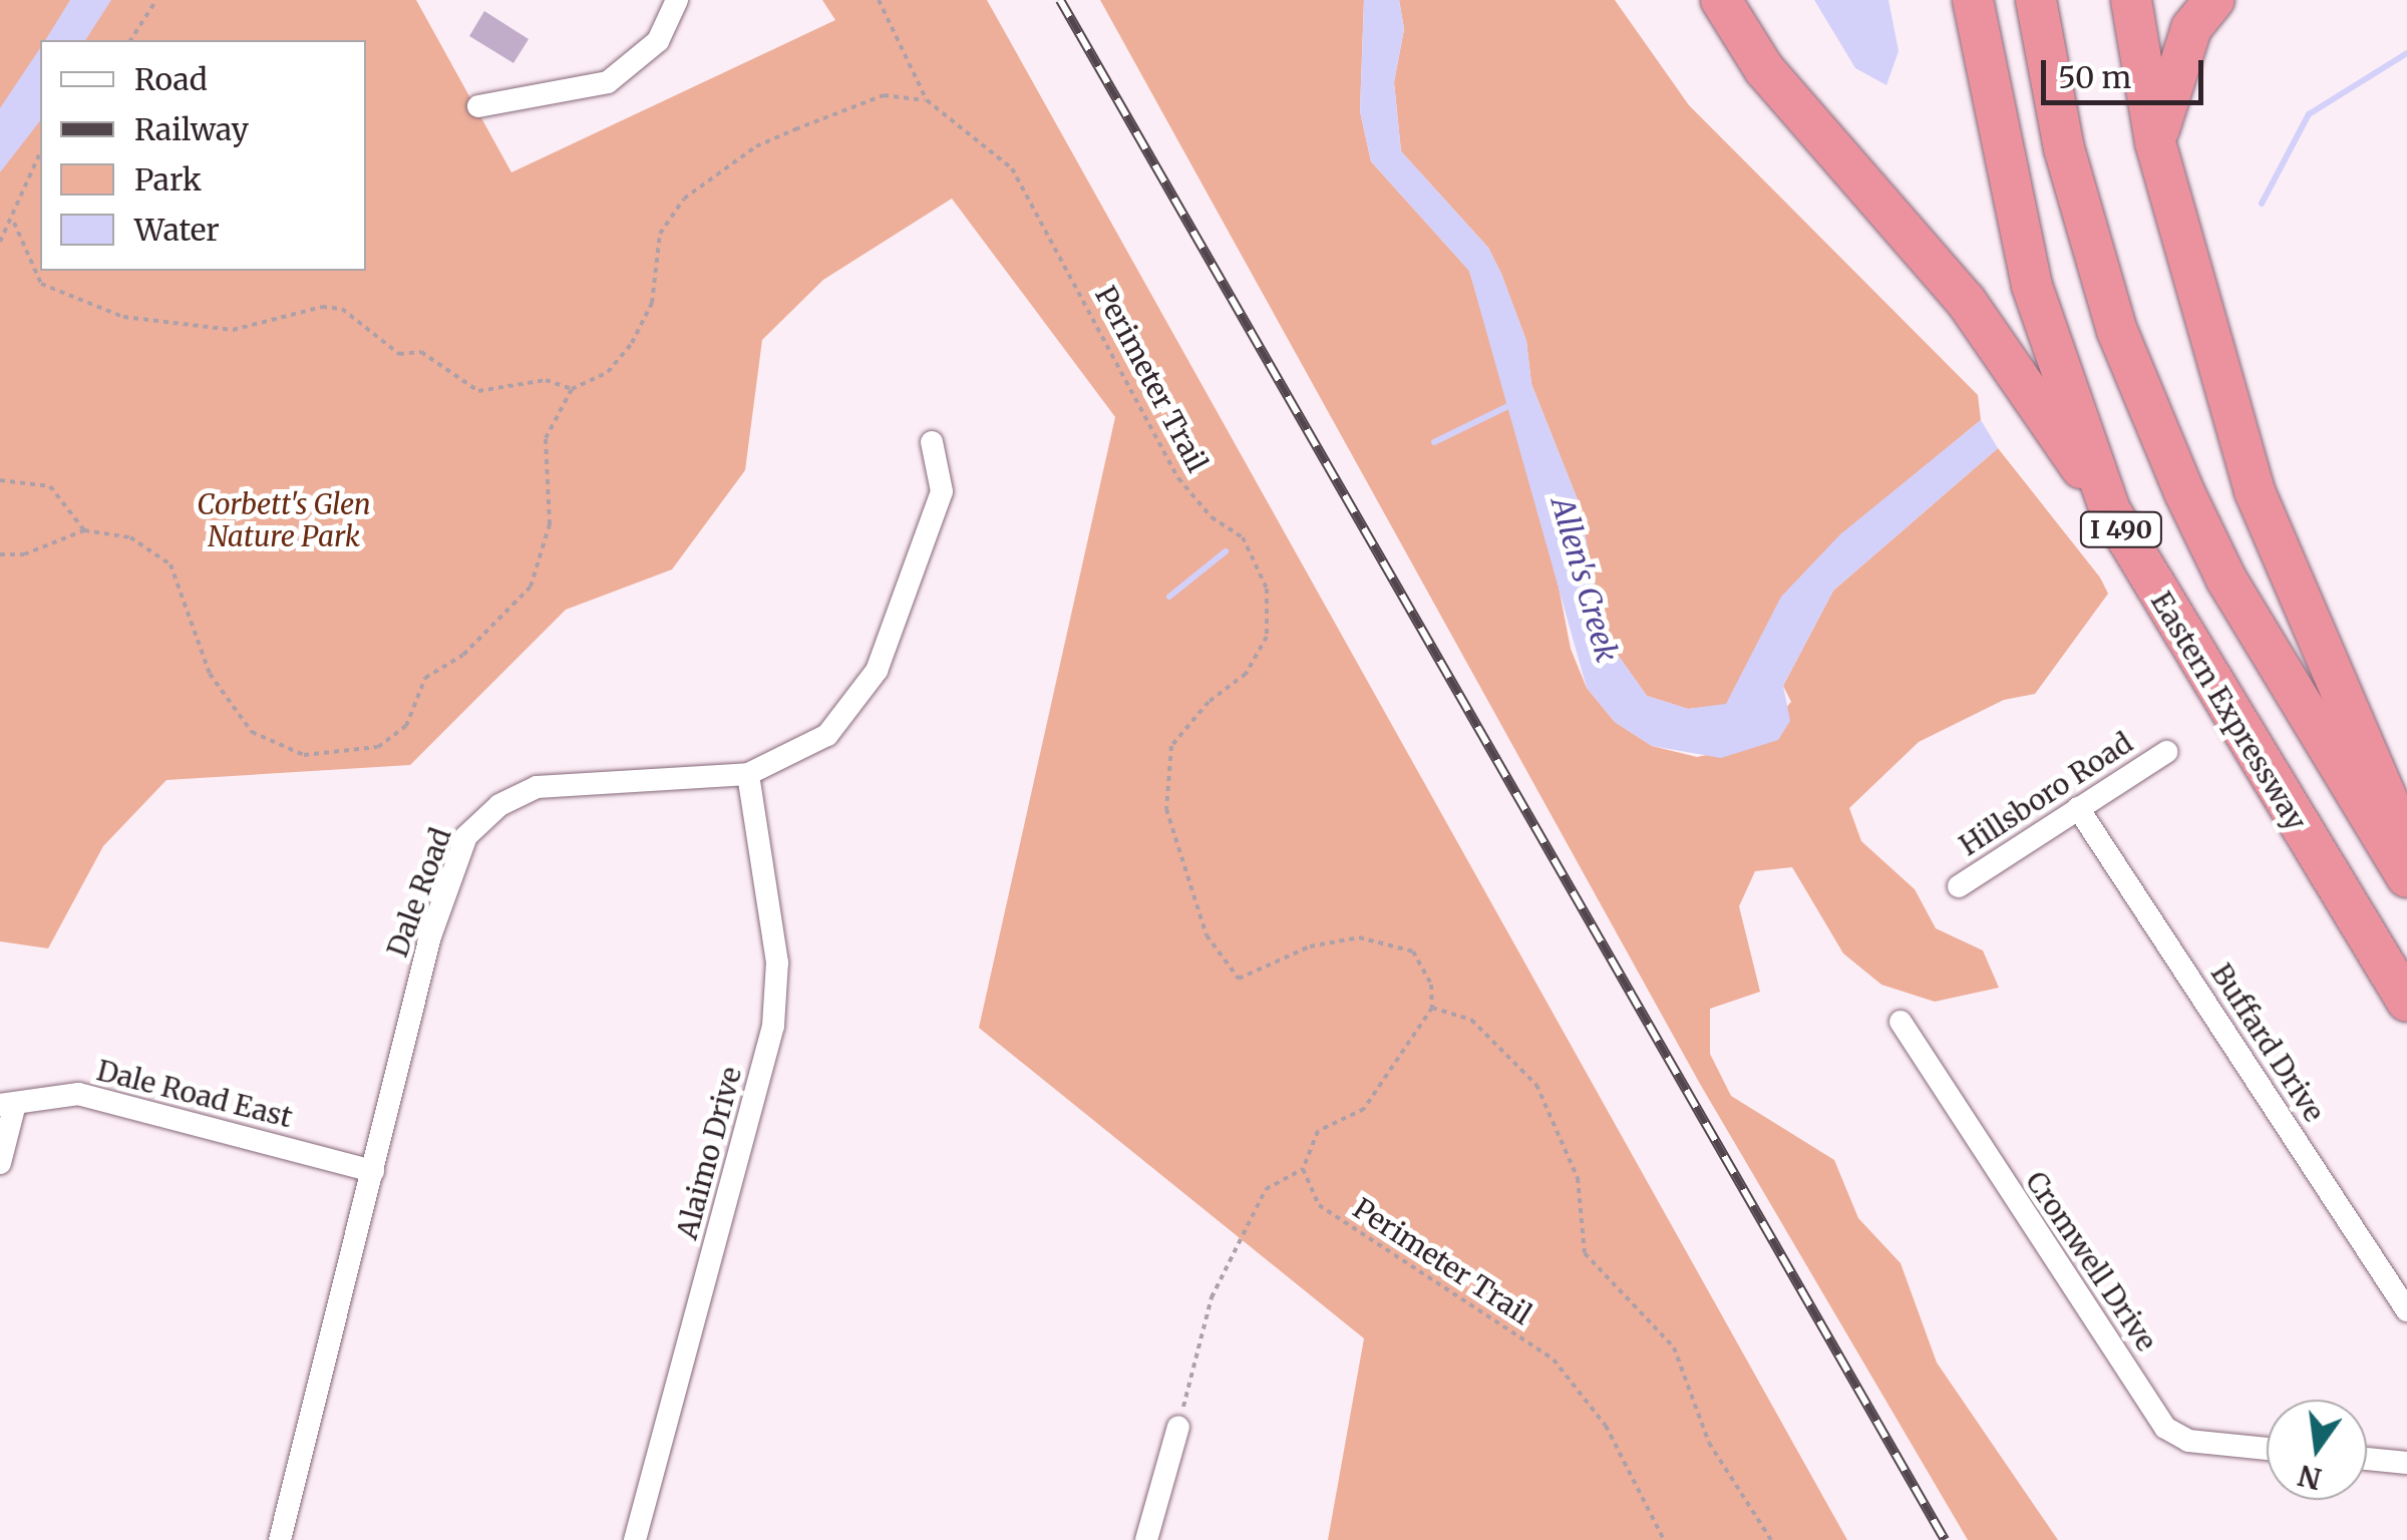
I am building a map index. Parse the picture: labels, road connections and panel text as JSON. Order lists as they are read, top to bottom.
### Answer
{
  "streets": {
    "highway": ["I 490", "Eastern Expressway"],
    "street": [
      "Hillsboro Road",
      "Dale Road",
      "Buffard Drive",
      "Dale Road East",
      "Alaimo Drive",
      "Cromwell Drive"
    ],
    "path": ["Perimeter Trail"]
  },
  "crossings": [
    ["Hillsboro Road", "Buffard Drive"],
    ["Dale Road", "Dale Road East"],
    ["Dale Road", "Alaimo Drive"]
  ],
  "water": ["Allen's Creek"],
  "parks": ["Corbett's Glen Nature Park"],
  "legend": [
    "Road",
    "Railway",
    "Park",
    "Water"
  ],
  "scale_bar": "50 m",
  "north": "bottom"
}
